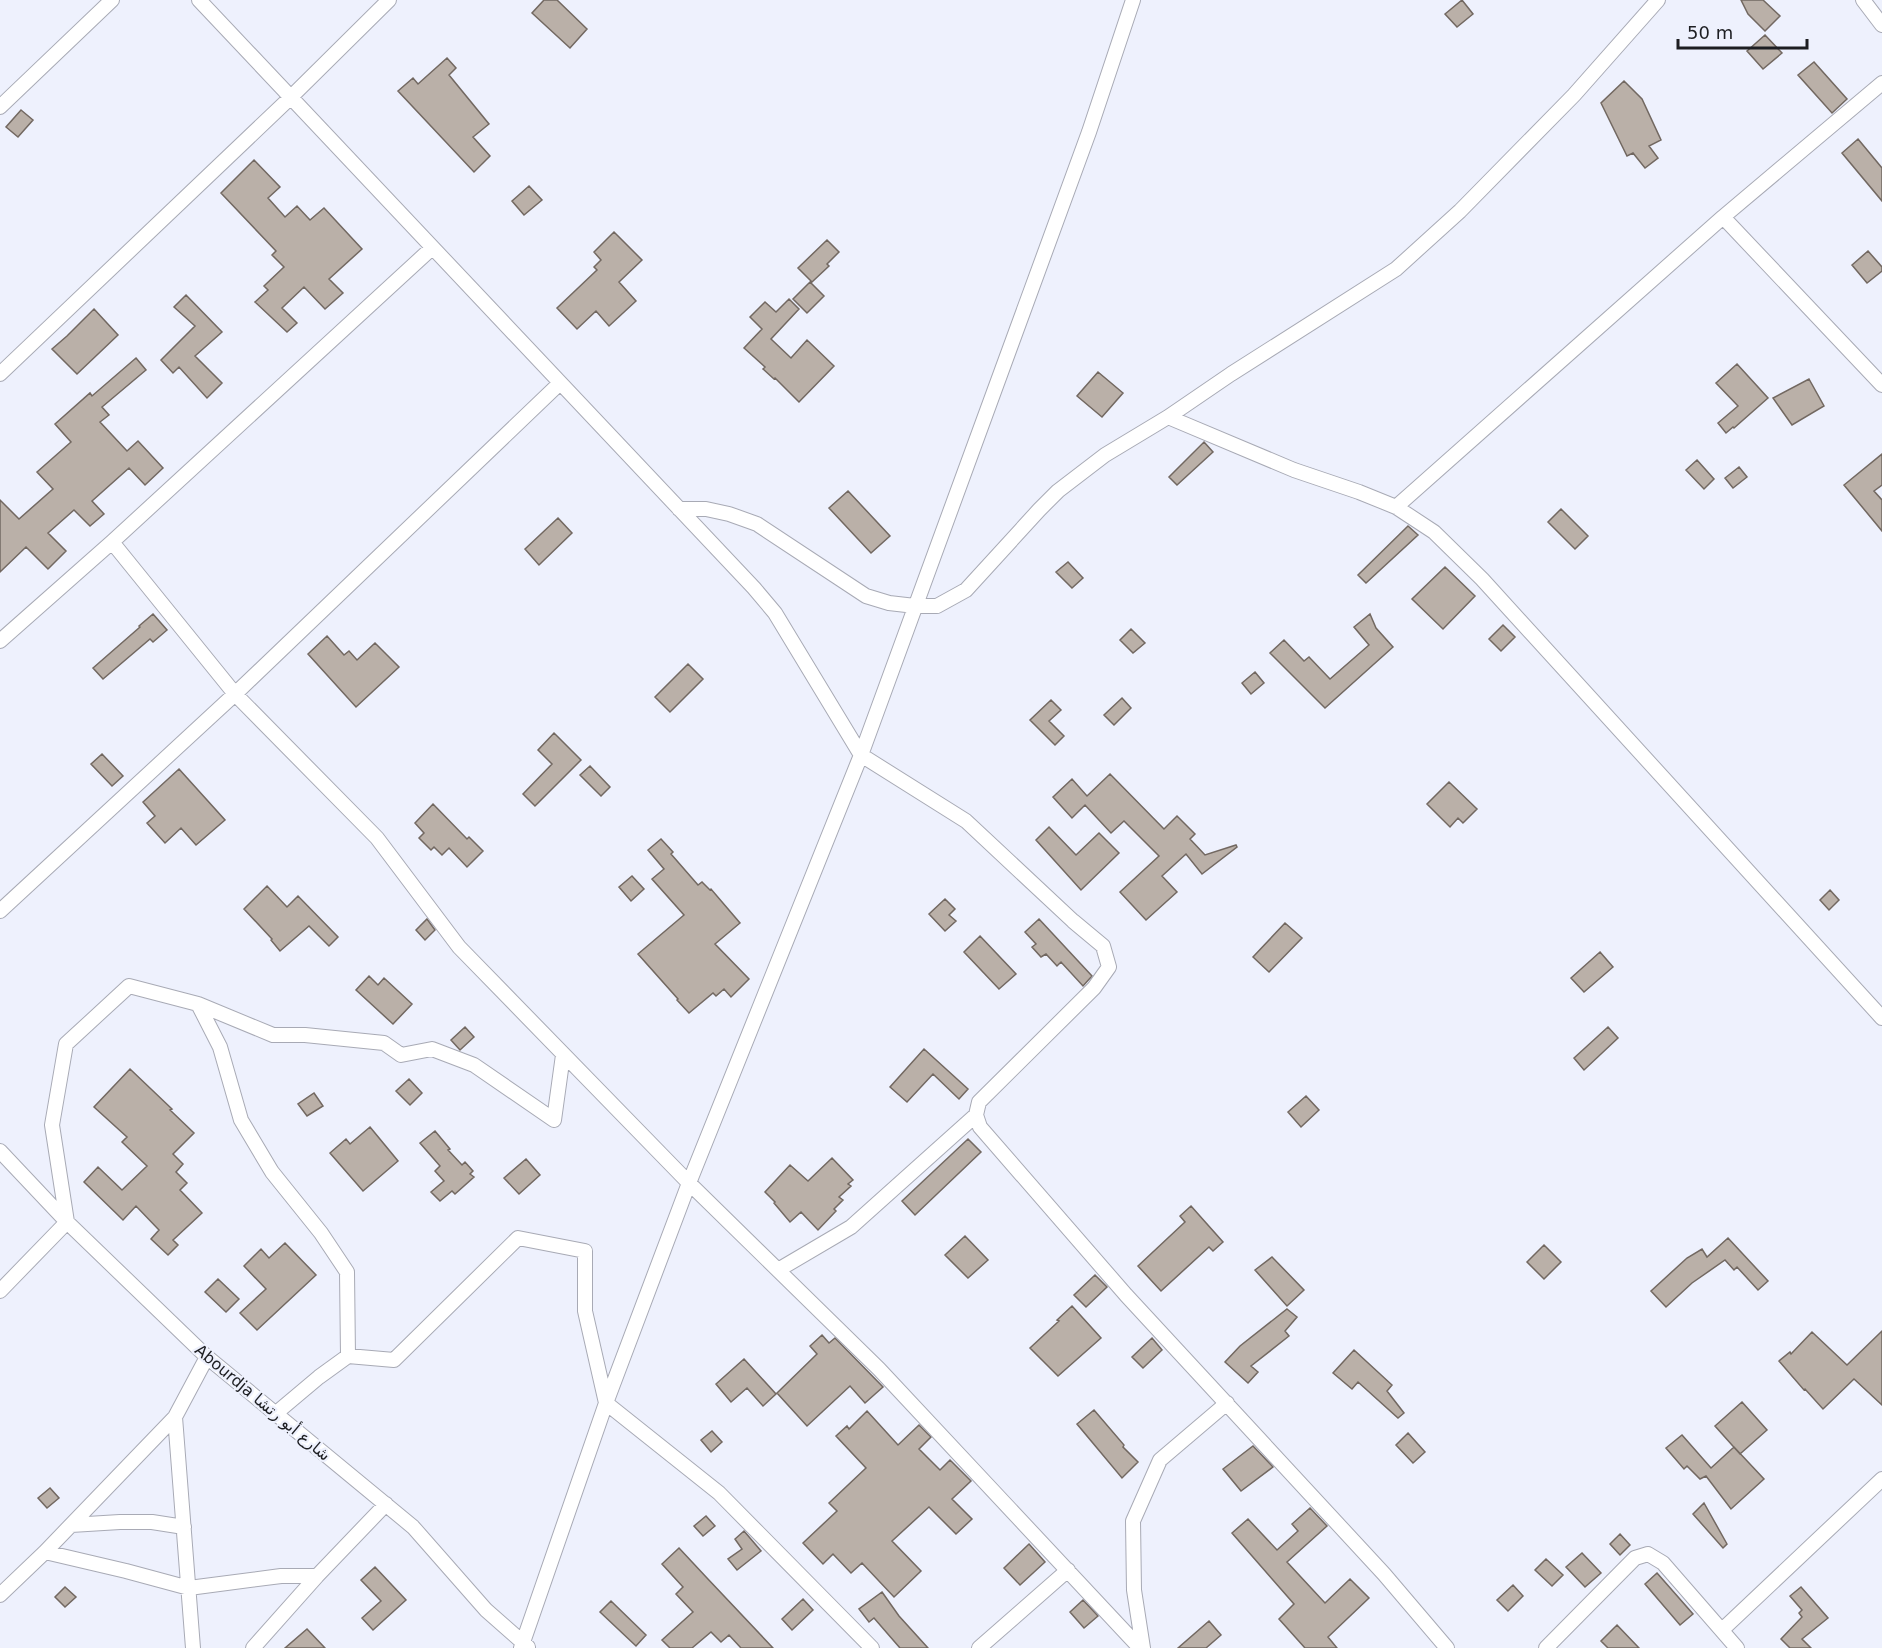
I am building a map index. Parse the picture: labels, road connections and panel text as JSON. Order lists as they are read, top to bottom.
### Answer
{
  "streets": {
    "street": ["Abourdja شارع أبو رتشا"]
  },
  "scale_bar": "50 m"
}
